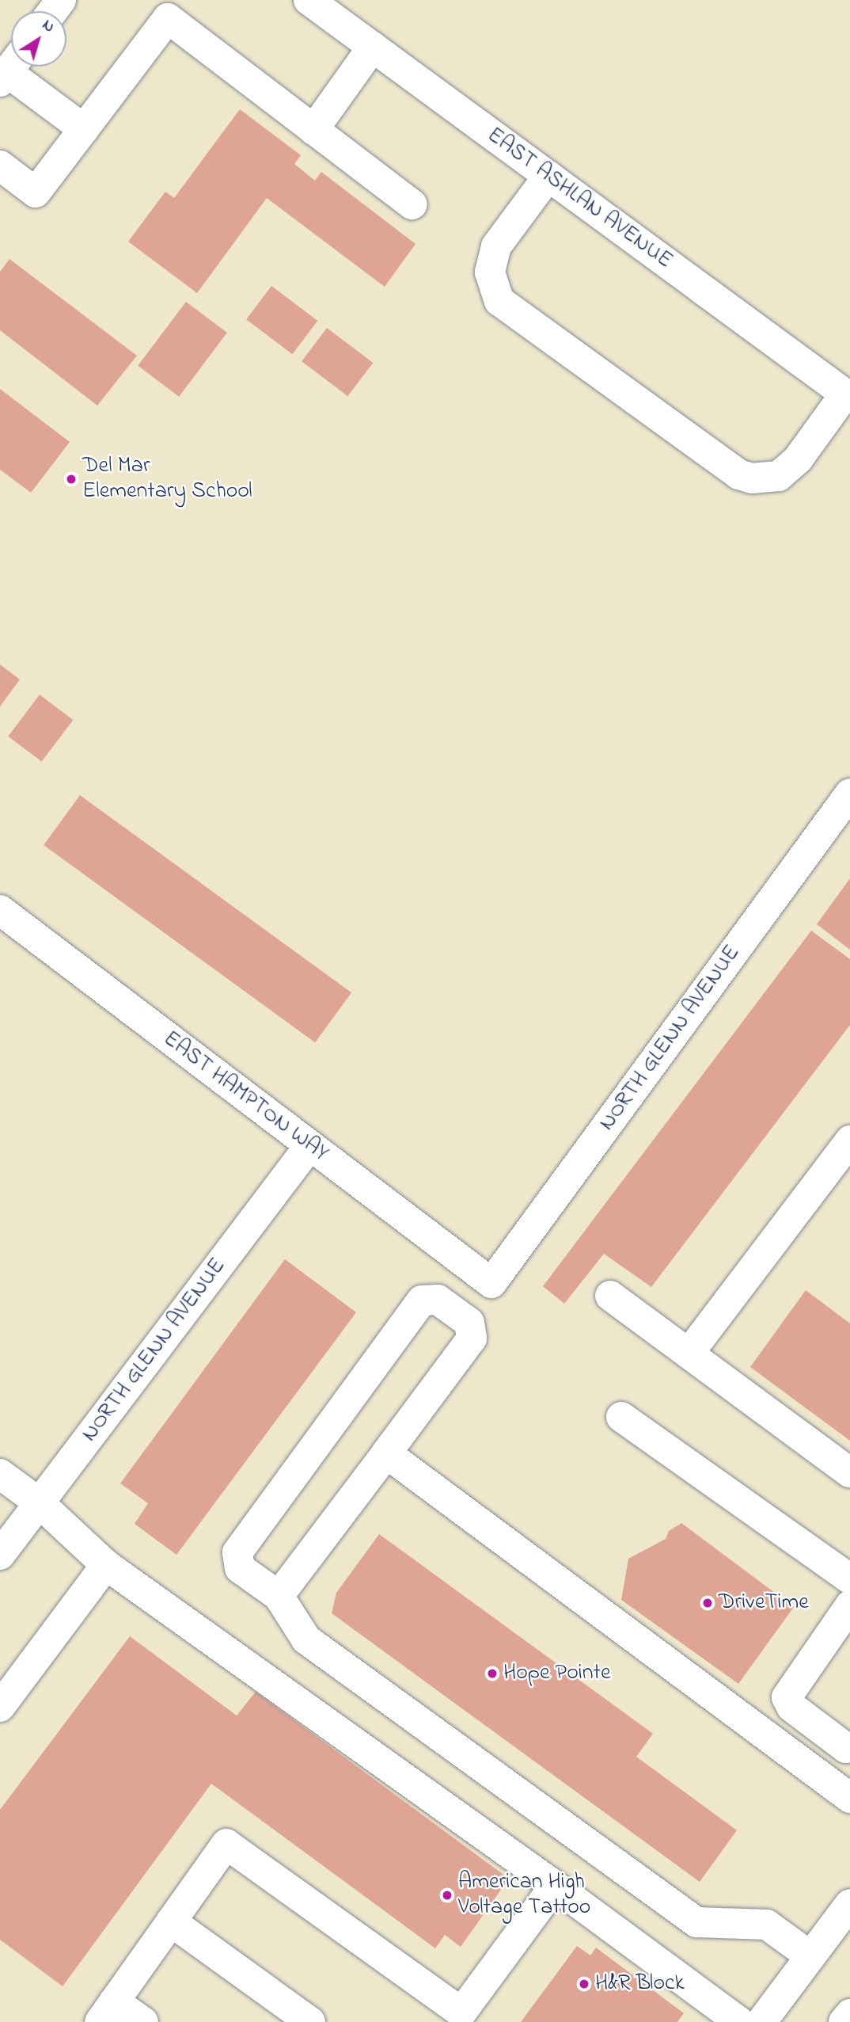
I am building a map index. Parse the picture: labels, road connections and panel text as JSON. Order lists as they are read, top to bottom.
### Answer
{
  "streets": {
    "street": ["EAST ASHLAN AVENUE", "NORTH GLENN AVENUE", "EAST HAMPTON WAY"]
  },
  "crossings": [
    ["NORTH GLENN AVENUE", "EAST HAMPTON WAY"]
  ],
  "places": [
    "Del Mar Elementary School",
    "DriveTime",
    "Hope Pointe",
    "American High Voltage Tattoo",
    "H&R Block"
  ],
  "north": "top right"
}
